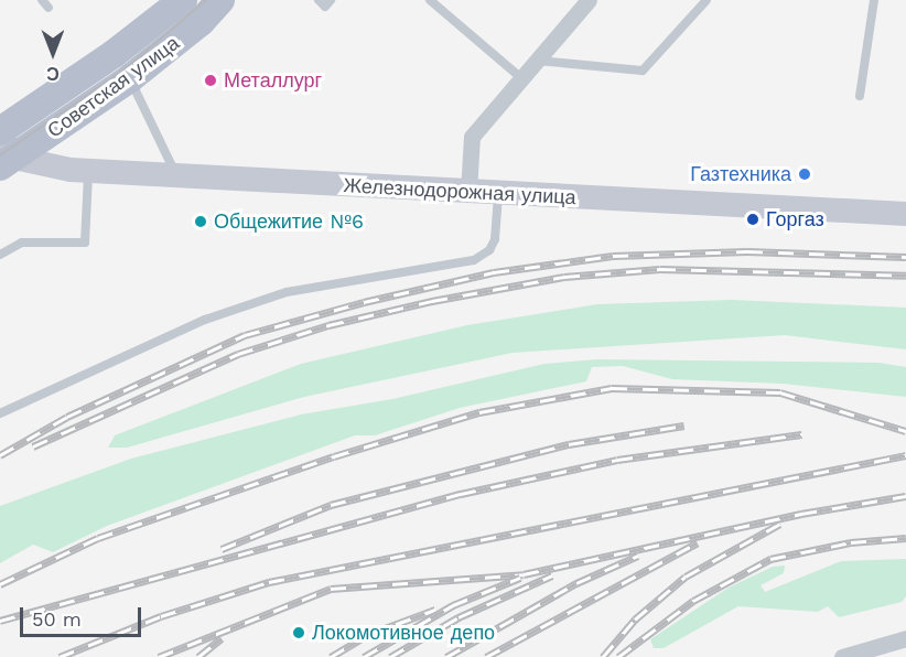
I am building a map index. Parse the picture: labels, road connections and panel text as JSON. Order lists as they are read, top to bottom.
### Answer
{
  "streets": {
    "main road": ["Советская улица", "Железнодорожная улица"]
  },
  "crossings": [
    ["Советская улица", "Железнодорожная улица"]
  ],
  "places": [
    "Металлург",
    "Газтехника",
    "Горгаз",
    "Общежитие №6",
    "Локомотивное депо"
  ],
  "scale_bar": "50 m",
  "north": "bottom"
}
